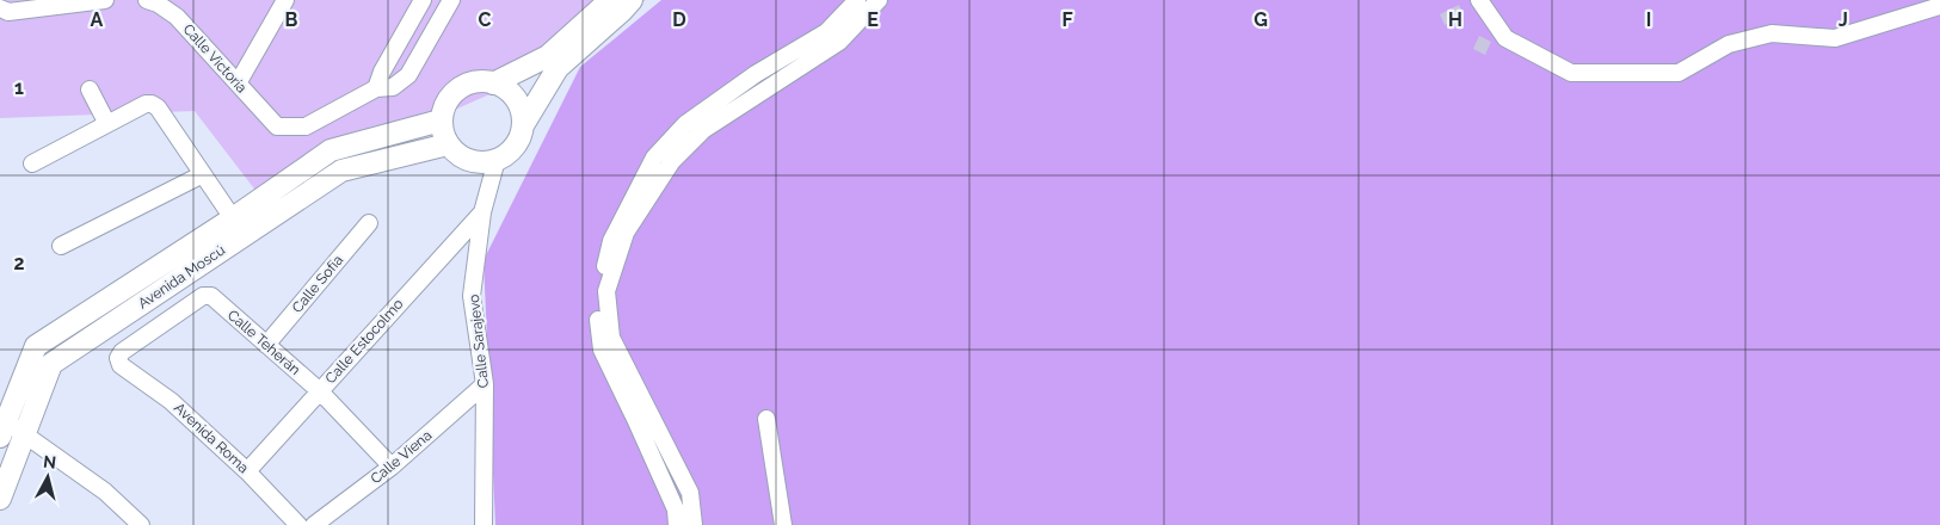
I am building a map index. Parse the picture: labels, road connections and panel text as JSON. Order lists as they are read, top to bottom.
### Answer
{
  "streets": {
    "street": [
      "Calle Victoria",
      "Avenida Moscú",
      "Calle Sofía",
      "Calle Estocolmo",
      "Calle Sarajevo",
      "Calle Teherán",
      "Avenida Roma",
      "Calle Viena"
    ]
  },
  "crossings": [
    ["Avenida Moscú", "Calle Sarajevo"],
    ["Calle Sofía", "Calle Teherán"],
    ["Calle Estocolmo", "Calle Sarajevo"],
    ["Calle Estocolmo", "Calle Teherán"],
    ["Calle Estocolmo", "Avenida Roma"],
    ["Calle Sarajevo", "Calle Viena"],
    ["Calle Teherán", "Avenida Roma"],
    ["Calle Teherán", "Calle Viena"]
  ],
  "north": "top",
  "grid": {
    "columns": [
      "A",
      "B",
      "C",
      "D",
      "E",
      "F",
      "G",
      "H",
      "I",
      "J"
    ],
    "rows": ["1", "2"]
  }
}
